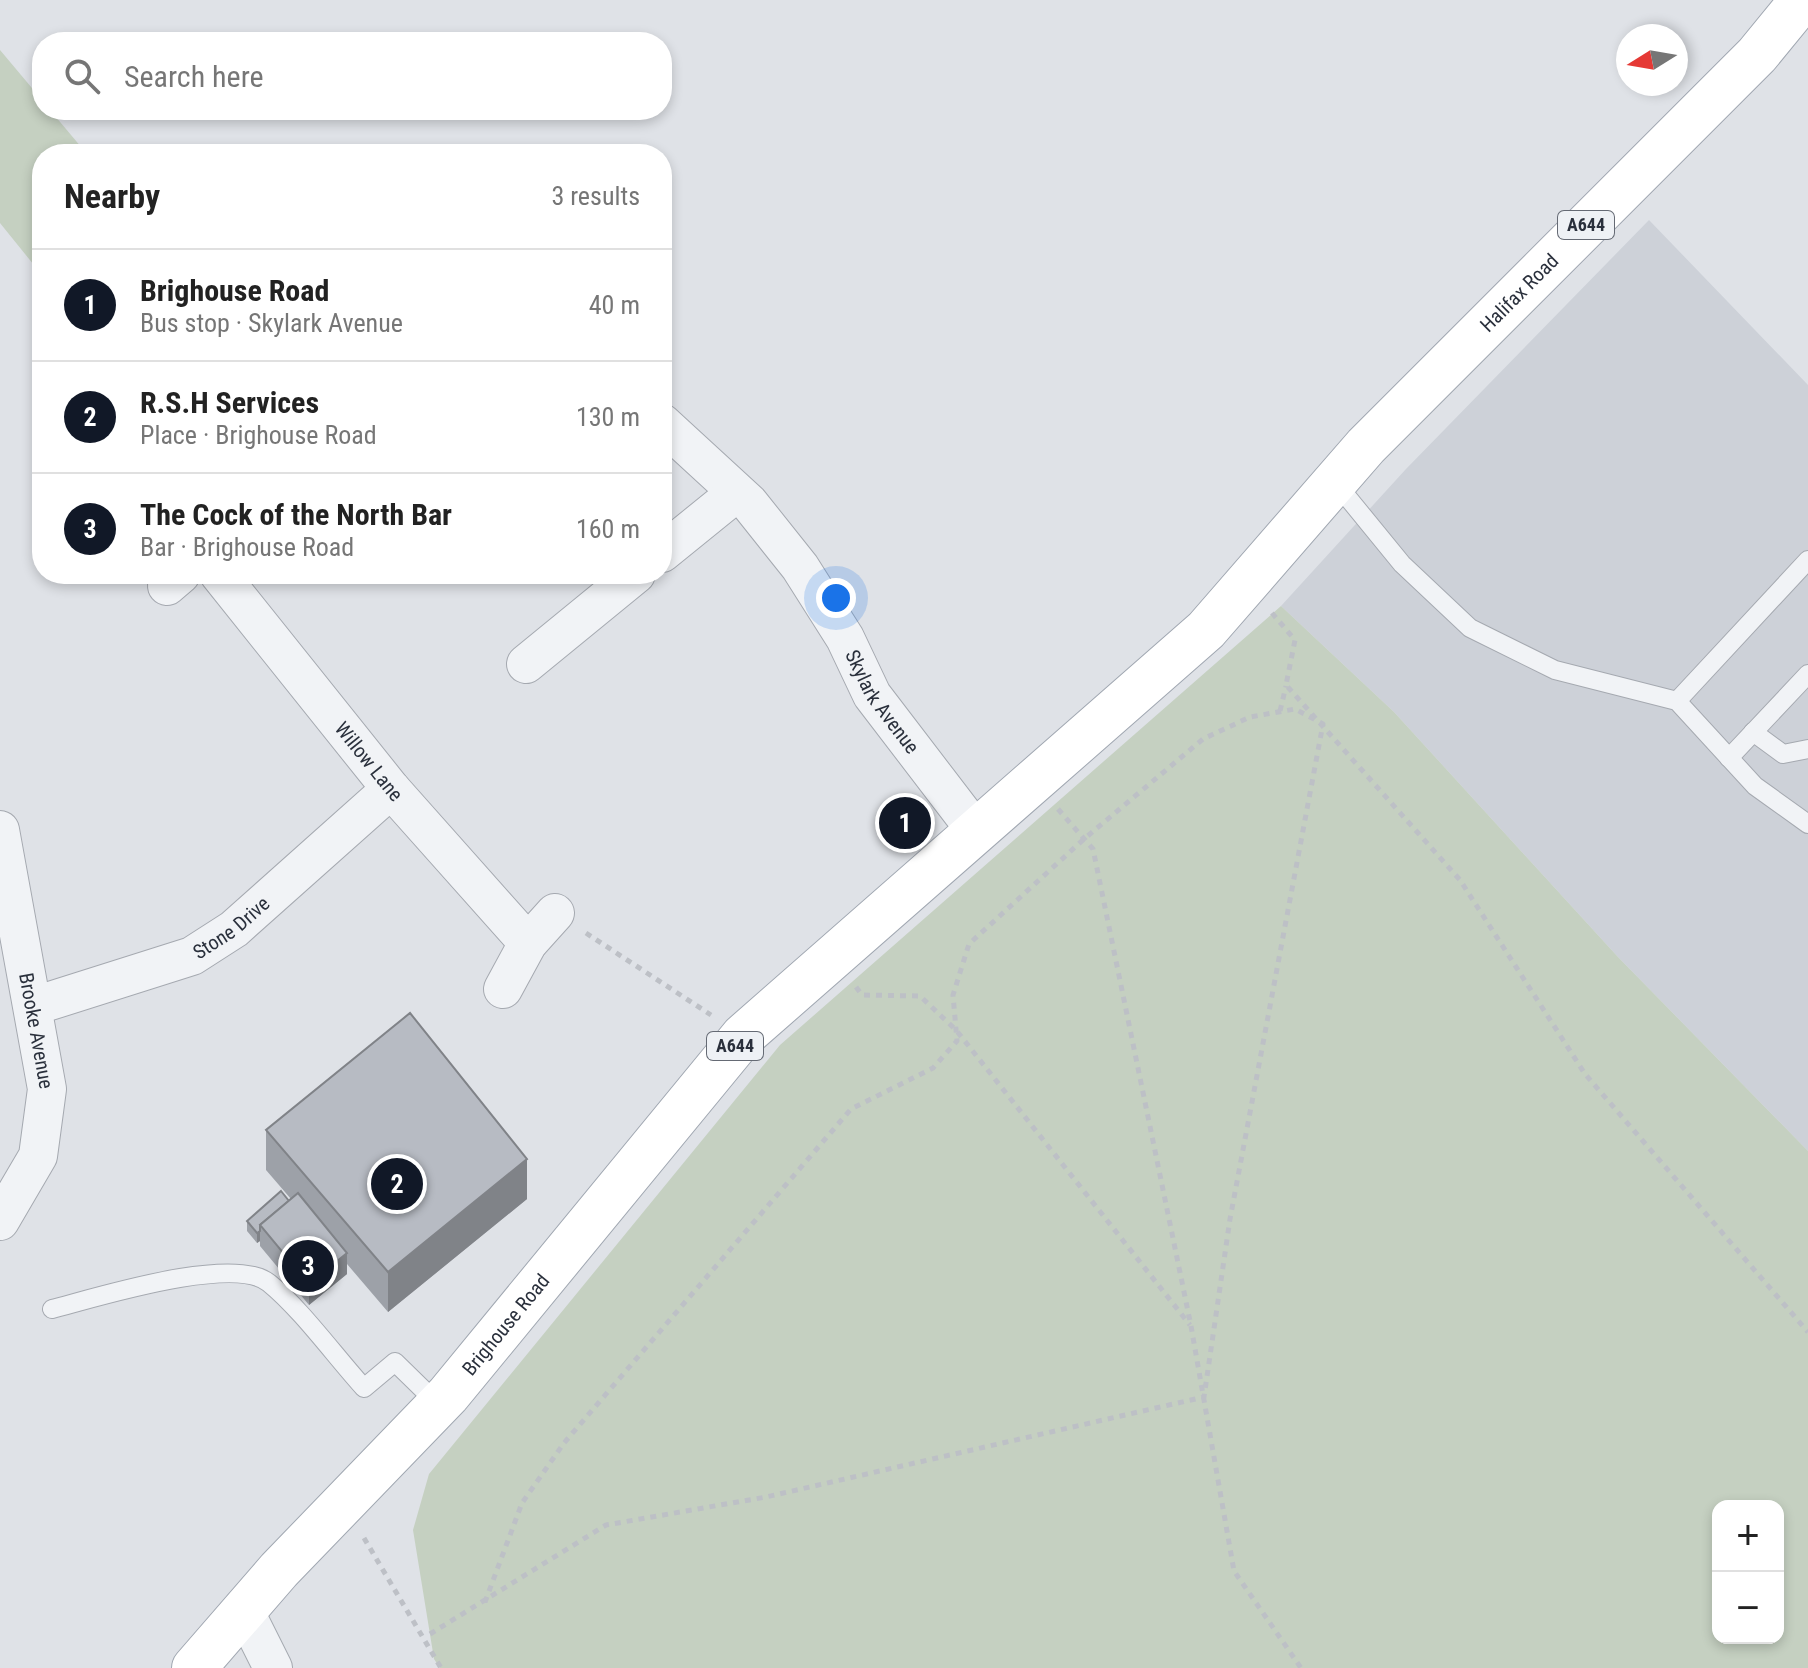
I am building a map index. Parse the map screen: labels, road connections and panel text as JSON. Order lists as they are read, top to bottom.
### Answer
{
  "streets": {
    "main road": ["A644", "Halifax Road", "Brighouse Road"],
    "street": [
      "Skylark Avenue",
      "Willow Lane",
      "Stone Drive",
      "Brooke Avenue"
    ]
  },
  "crossings": [
    ["Halifax Road", "Brighouse Road"],
    ["Skylark Avenue", "Brighouse Road"],
    ["Willow Lane", "Stone Drive"],
    ["Stone Drive", "Brooke Avenue"]
  ],
  "north": "left",
  "page": {
    "search": "Search here",
    "heading": ["Nearby", "3 results"],
    "list": [
      {
        "mark": "1",
        "name": "Brighouse Road",
        "note": "Bus stop · Skylark Avenue",
        "value": "40 m"
      },
      {
        "mark": "2",
        "name": "R.S.H Services",
        "note": "Place · Brighouse Road",
        "value": "130 m"
      },
      {
        "mark": "3",
        "name": "The Cock of the North Bar",
        "note": "Bar · Brighouse Road",
        "value": "160 m"
      }
    ],
    "pins": ["1", "2", "3"],
    "map_buttons": ["+", "−"]
  }
}
